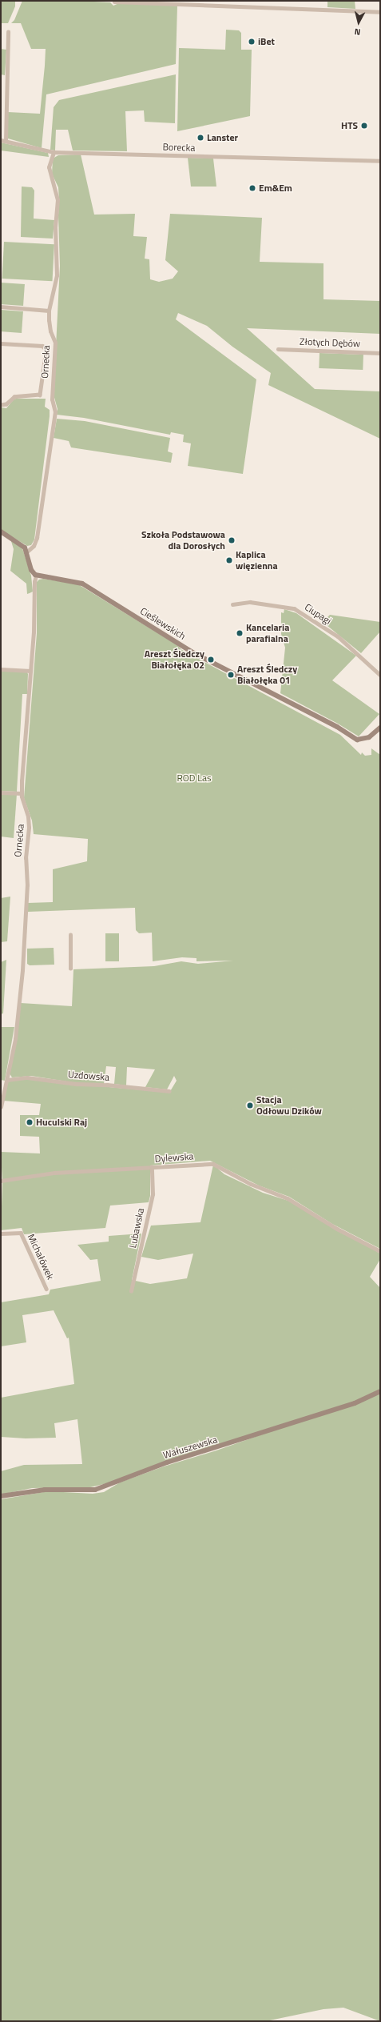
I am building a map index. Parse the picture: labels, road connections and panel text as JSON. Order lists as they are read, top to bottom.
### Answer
{
  "streets": {
    "street": [
      "Borecka",
      "Złotych Dębów",
      "Ornecka",
      "Ciupagi",
      "Cieślewskich",
      "Uzdowska",
      "Dylewska",
      "Lubawska",
      "Michałówek",
      "Wałuszewska"
    ]
  },
  "crossings": [
    ["Borecka", "Ornecka"],
    ["Ornecka", "Cieślewskich"],
    ["Ornecka", "Uzdowska"],
    ["Dylewska", "Lubawska"]
  ],
  "parks": ["ROD Las"],
  "places": [
    "iBet",
    "HTS",
    "Lanster",
    "Em&Em",
    "Szkoła Podstawowa dla Dorosłych",
    "Kaplica więzienna",
    "Kancelaria parafialna",
    "Areszt Śledczy Białołęka 02",
    "Areszt Śledczy Białołęka 01",
    "Stacja Odłowu Dzików",
    "Huculski Raj"
  ],
  "north": "bottom"
}
